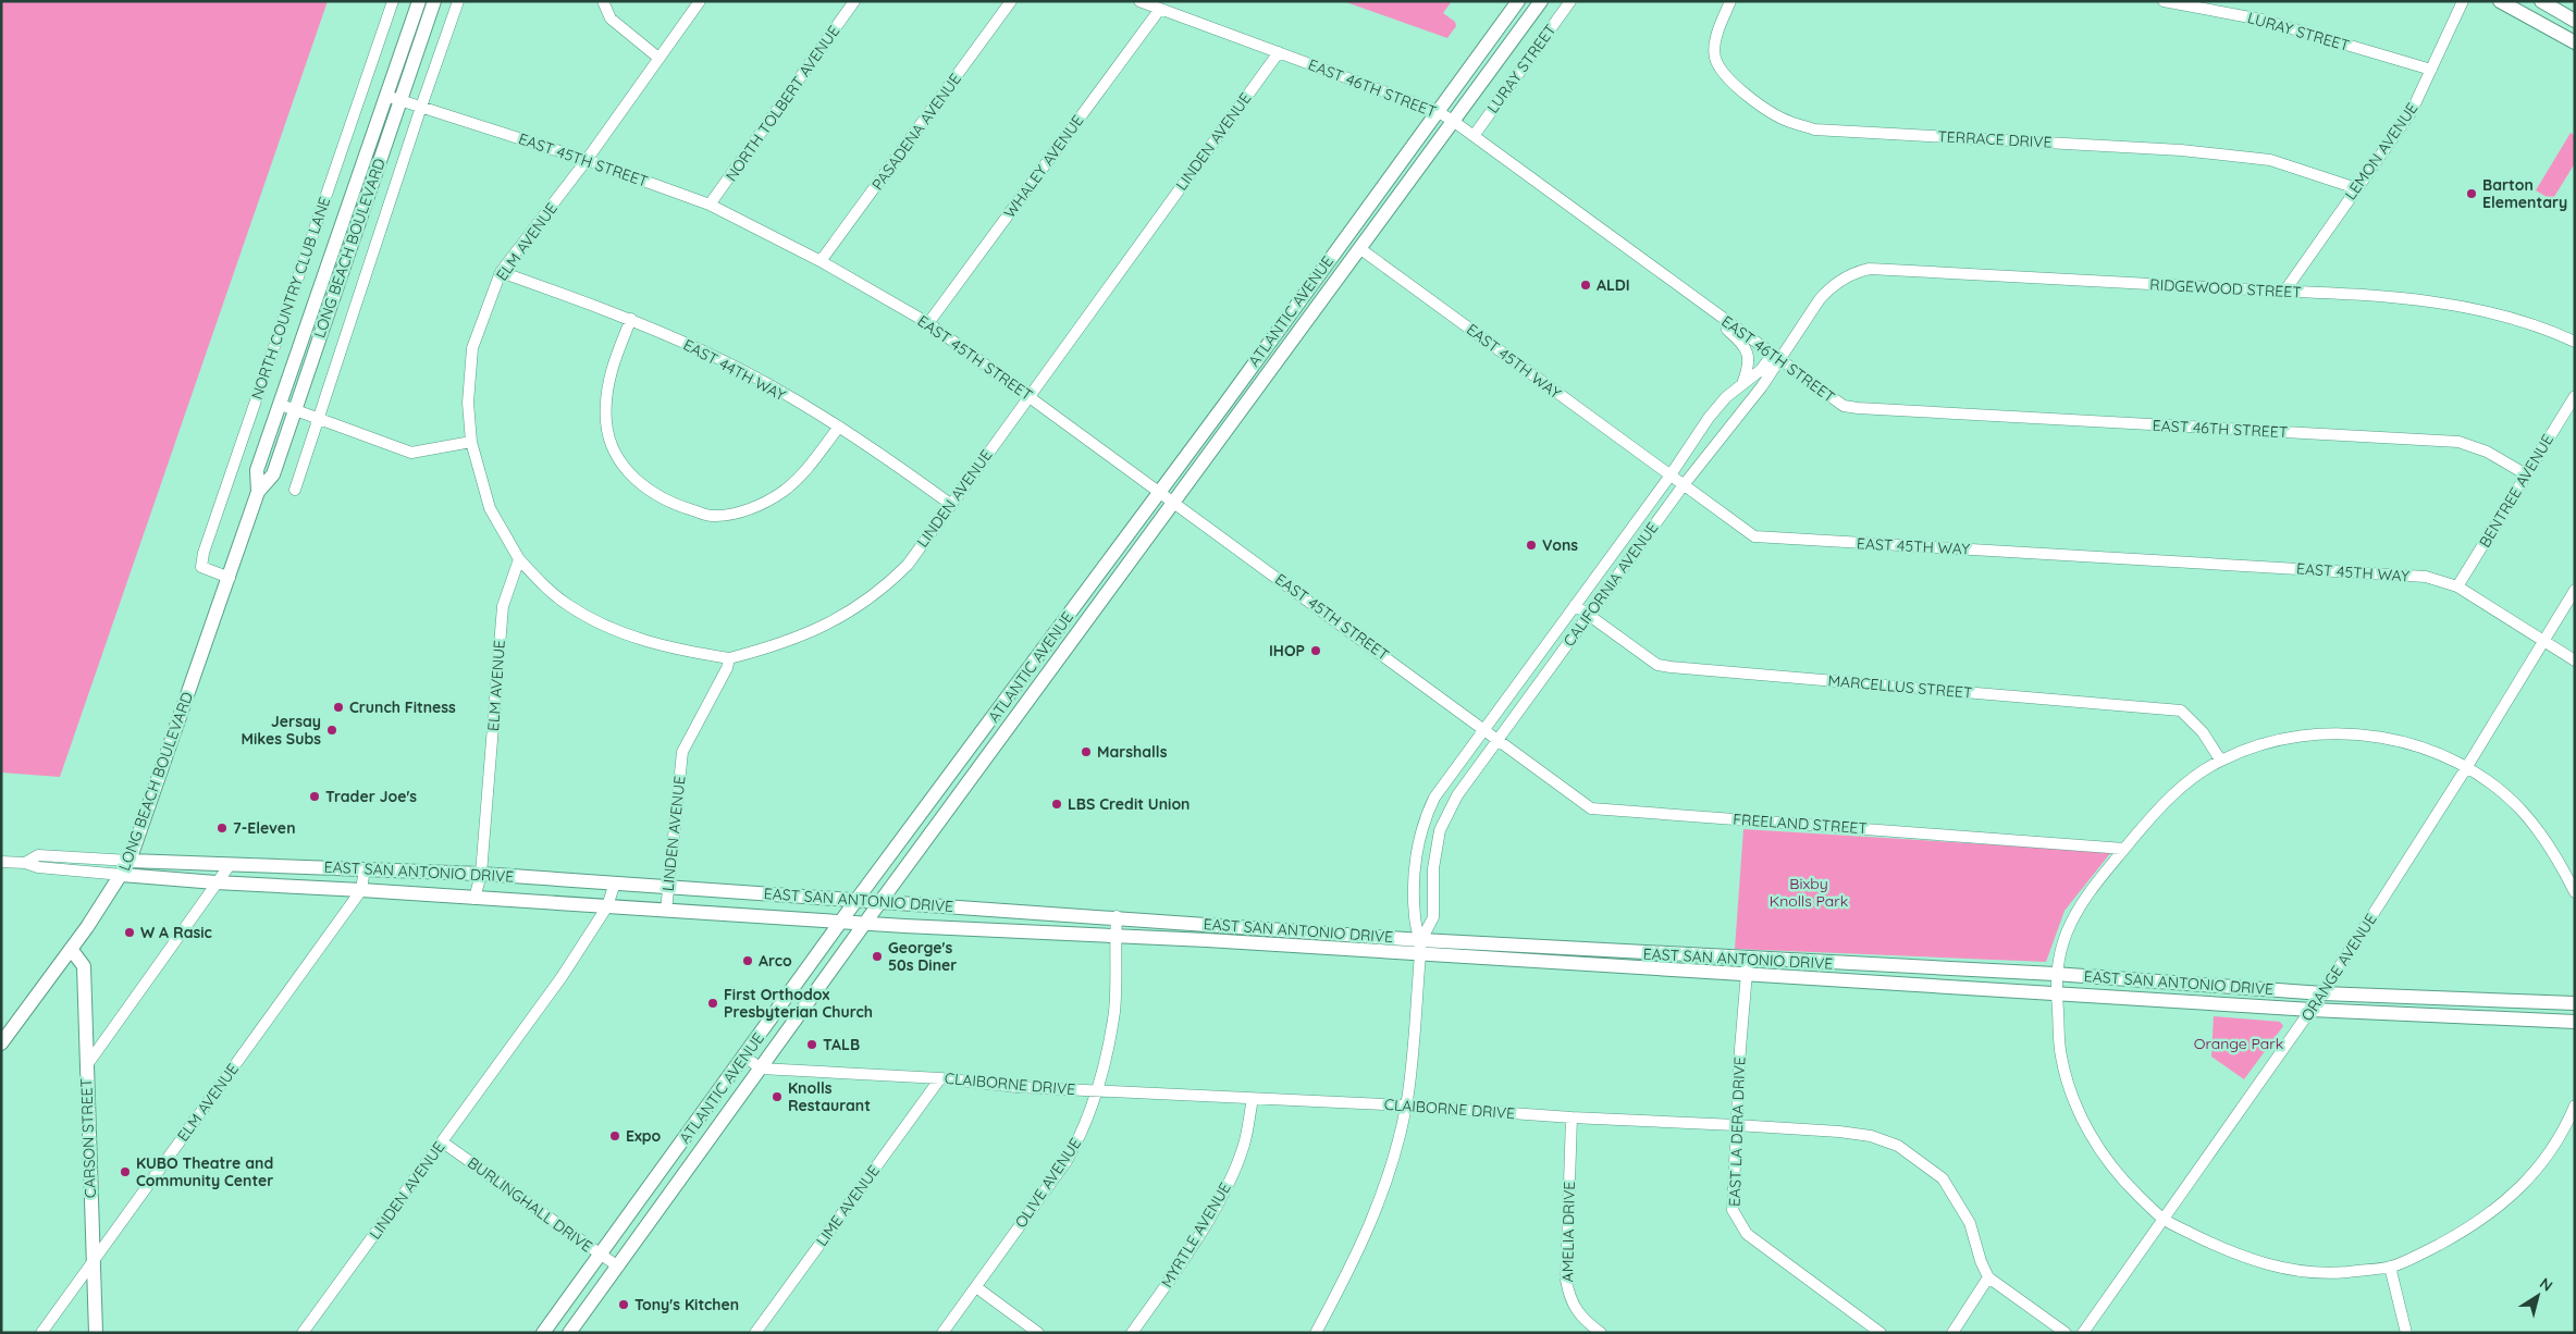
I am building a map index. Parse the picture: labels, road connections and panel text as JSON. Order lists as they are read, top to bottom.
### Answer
{
  "streets": {
    "main road": [
      "LONG BEACH BOULEVARD",
      "ATLANTIC AVENUE",
      "EAST SAN ANTONIO DRIVE",
      "CARSON STREET"
    ],
    "street": [
      "LURAY STREET",
      "EAST 46TH STREET",
      "NORTH TOLBERT AVENUE",
      "PASADENA AVENUE",
      "TERRACE DRIVE",
      "LINDEN AVENUE",
      "LEMON AVENUE",
      "EAST 45TH STREET",
      "WHALEY AVENUE",
      "ELM AVENUE",
      "RIDGEWOOD STREET",
      "NORTH COUNTRY CLUB LANE",
      "EAST 45TH WAY",
      "EAST 44TH WAY",
      "BENTREE AVENUE",
      "CALIFORNIA AVENUE",
      "MARCELLUS STREET",
      "FREELAND STREET",
      "ORANGE AVENUE",
      "CLAIBORNE DRIVE",
      "EAST LA DERA DRIVE",
      "OLIVE AVENUE",
      "BURLINGHALL DRIVE",
      "LIME AVENUE",
      "AMELIA DRIVE",
      "MYRTLE AVENUE"
    ]
  },
  "crossings": [
    ["LURAY STREET", "EAST 46TH STREET"],
    ["LURAY STREET", "LEMON AVENUE"],
    ["EAST 46TH STREET", "LINDEN AVENUE"],
    ["EAST 46TH STREET", "WHALEY AVENUE"],
    ["EAST 46TH STREET", "ATLANTIC AVENUE"],
    ["EAST 46TH STREET", "BENTREE AVENUE"],
    ["EAST 46TH STREET", "CALIFORNIA AVENUE"],
    ["NORTH TOLBERT AVENUE", "EAST 45TH STREET"],
    ["PASADENA AVENUE", "EAST 45TH STREET"],
    ["TERRACE DRIVE", "LEMON AVENUE"],
    ["LINDEN AVENUE", "EAST 45TH STREET"],
    ["LINDEN AVENUE", "EAST 44TH WAY"],
    ["LINDEN AVENUE", "EAST SAN ANTONIO DRIVE"],
    ["LINDEN AVENUE", "BURLINGHALL DRIVE"],
    ["LEMON AVENUE", "RIDGEWOOD STREET"],
    ["EAST 45TH STREET", "WHALEY AVENUE"],
    ["EAST 45TH STREET", "ELM AVENUE"],
    ["EAST 45TH STREET", "LONG BEACH BOULEVARD"],
    ["EAST 45TH STREET", "ATLANTIC AVENUE"],
    ["EAST 45TH STREET", "CALIFORNIA AVENUE"],
    ["EAST 45TH STREET", "FREELAND STREET"],
    ["ELM AVENUE", "EAST 44TH WAY"],
    ["ELM AVENUE", "EAST SAN ANTONIO DRIVE"],
    ["ELM AVENUE", "CARSON STREET"],
    ["LONG BEACH BOULEVARD", "NORTH COUNTRY CLUB LANE"],
    ["LONG BEACH BOULEVARD", "EAST SAN ANTONIO DRIVE"],
    ["LONG BEACH BOULEVARD", "CARSON STREET"],
    ["RIDGEWOOD STREET", "CALIFORNIA AVENUE"],
    ["ATLANTIC AVENUE", "EAST 45TH WAY"],
    ["ATLANTIC AVENUE", "EAST SAN ANTONIO DRIVE"],
    ["ATLANTIC AVENUE", "CLAIBORNE DRIVE"],
    ["ATLANTIC AVENUE", "BURLINGHALL DRIVE"],
    ["EAST 45TH WAY", "BENTREE AVENUE"],
    ["EAST 45TH WAY", "CALIFORNIA AVENUE"],
    ["EAST 45TH WAY", "ORANGE AVENUE"],
    ["CALIFORNIA AVENUE", "MARCELLUS STREET"],
    ["CALIFORNIA AVENUE", "FREELAND STREET"],
    ["CALIFORNIA AVENUE", "EAST SAN ANTONIO DRIVE"],
    ["CALIFORNIA AVENUE", "CLAIBORNE DRIVE"],
    ["EAST SAN ANTONIO DRIVE", "ORANGE AVENUE"],
    ["EAST SAN ANTONIO DRIVE", "EAST LA DERA DRIVE"],
    ["EAST SAN ANTONIO DRIVE", "OLIVE AVENUE"],
    ["CLAIBORNE DRIVE", "EAST LA DERA DRIVE"],
    ["CLAIBORNE DRIVE", "OLIVE AVENUE"],
    ["CLAIBORNE DRIVE", "LIME AVENUE"],
    ["CLAIBORNE DRIVE", "AMELIA DRIVE"],
    ["CLAIBORNE DRIVE", "MYRTLE AVENUE"]
  ],
  "parks": ["Bixby Knolls Park", "Orange Park"],
  "places": [
    "Barton Elementary",
    "ALDI",
    "Vons",
    "IHOP",
    "Crunch Fitness",
    "Jersay Mikes Subs",
    "Marshalls",
    "Trader Joe's",
    "LBS Credit Union",
    "7-Eleven",
    "W A Rasic",
    "George's 50s Diner",
    "Arco",
    "First Orthodox Presbyterian Church",
    "TALB",
    "Knolls Restaurant",
    "Expo",
    "KUBO Theatre and Community Center",
    "Tony's Kitchen"
  ],
  "north": "top right"
}
